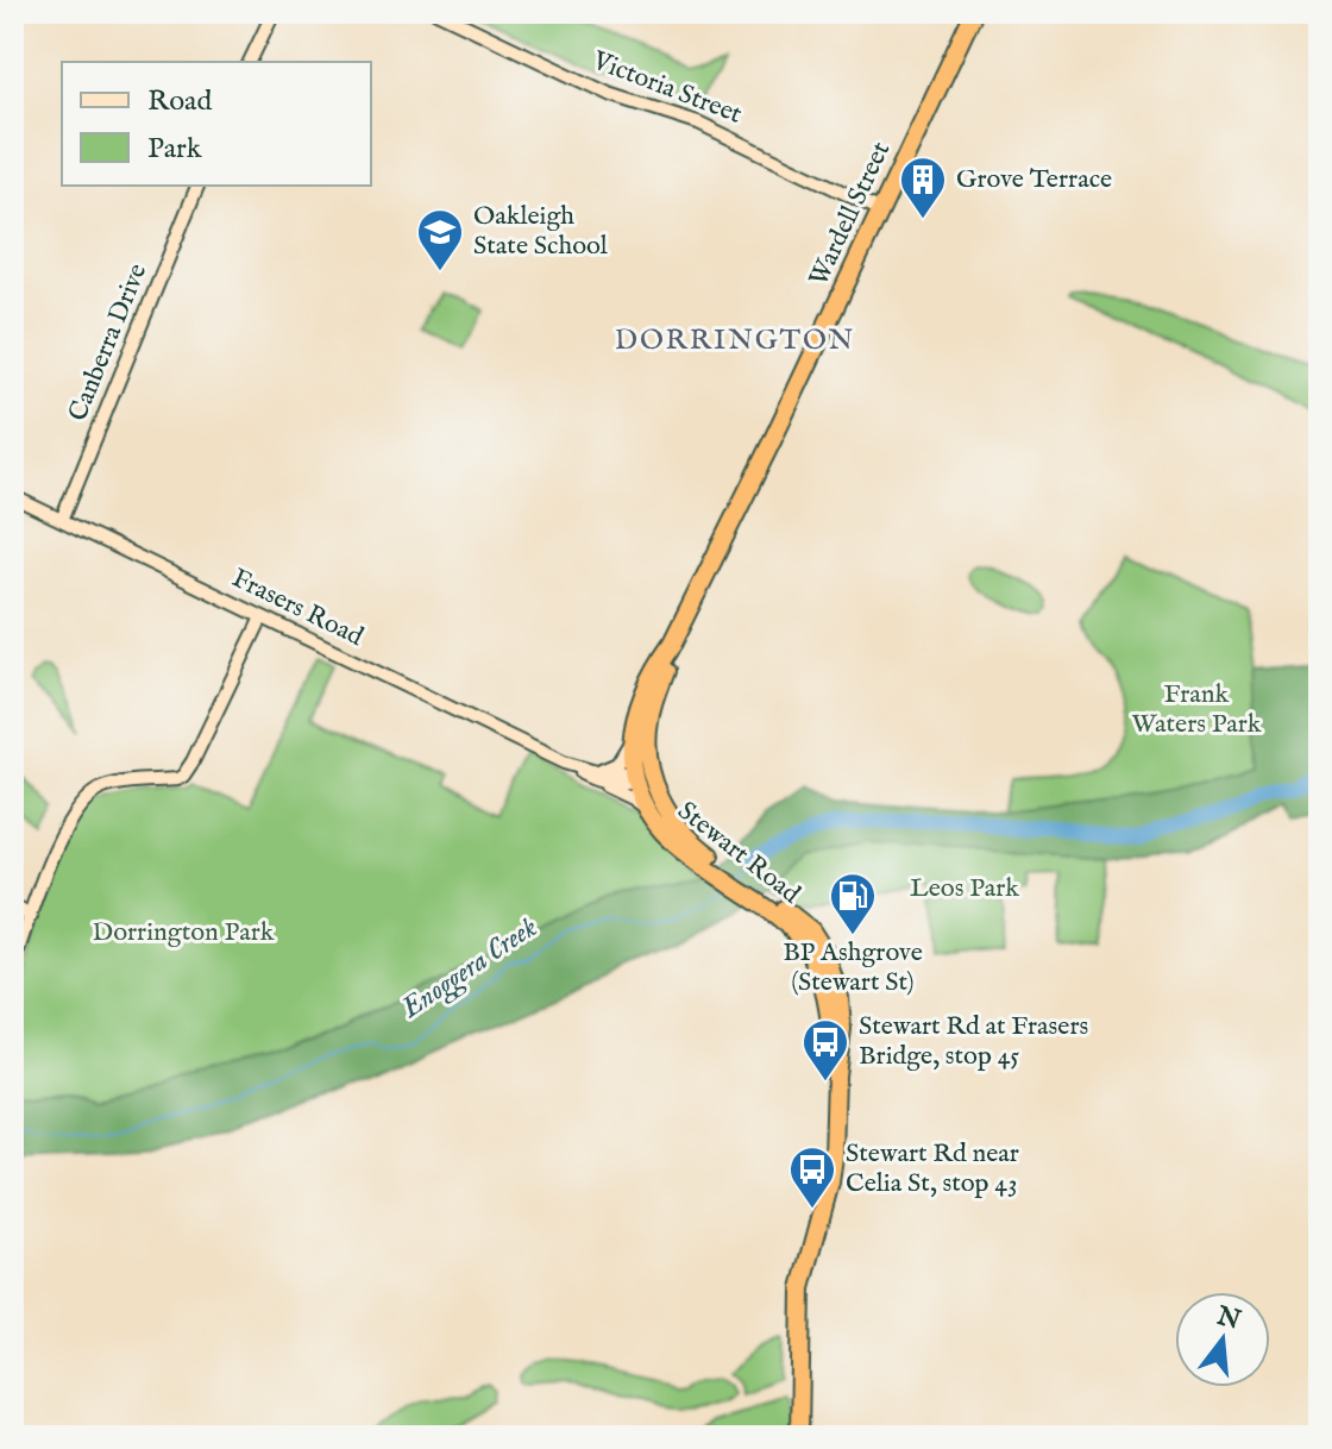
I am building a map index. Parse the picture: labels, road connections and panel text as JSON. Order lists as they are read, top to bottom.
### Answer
{
  "streets": {
    "highway": ["Wardell Street", "Stewart Road"],
    "street": ["Victoria Street", "Canberra Drive", "Frasers Road"]
  },
  "crossings": [
    ["Victoria Street", "Wardell Street"],
    ["Wardell Street", "Frasers Road"],
    ["Wardell Street", "Stewart Road"],
    ["Canberra Drive", "Frasers Road"],
    ["Frasers Road", "Stewart Road"]
  ],
  "districts": ["DORRINGTON"],
  "water": ["Enoggera Creek"],
  "parks": ["Frank Waters Park", "Leos Park", "Dorrington Park"],
  "places": {
    "building": ["Grove Terrace"],
    "school or university": ["Oakleigh State School"],
    "fuel station": ["BP Ashgrove (Stewart St)"],
    "bus stop": ["Stewart Rd at Frasers Bridge, stop 45", "Stewart Rd near Celia St, stop 43"]
  },
  "legend": ["Road", "Park"],
  "north": "top"
}
